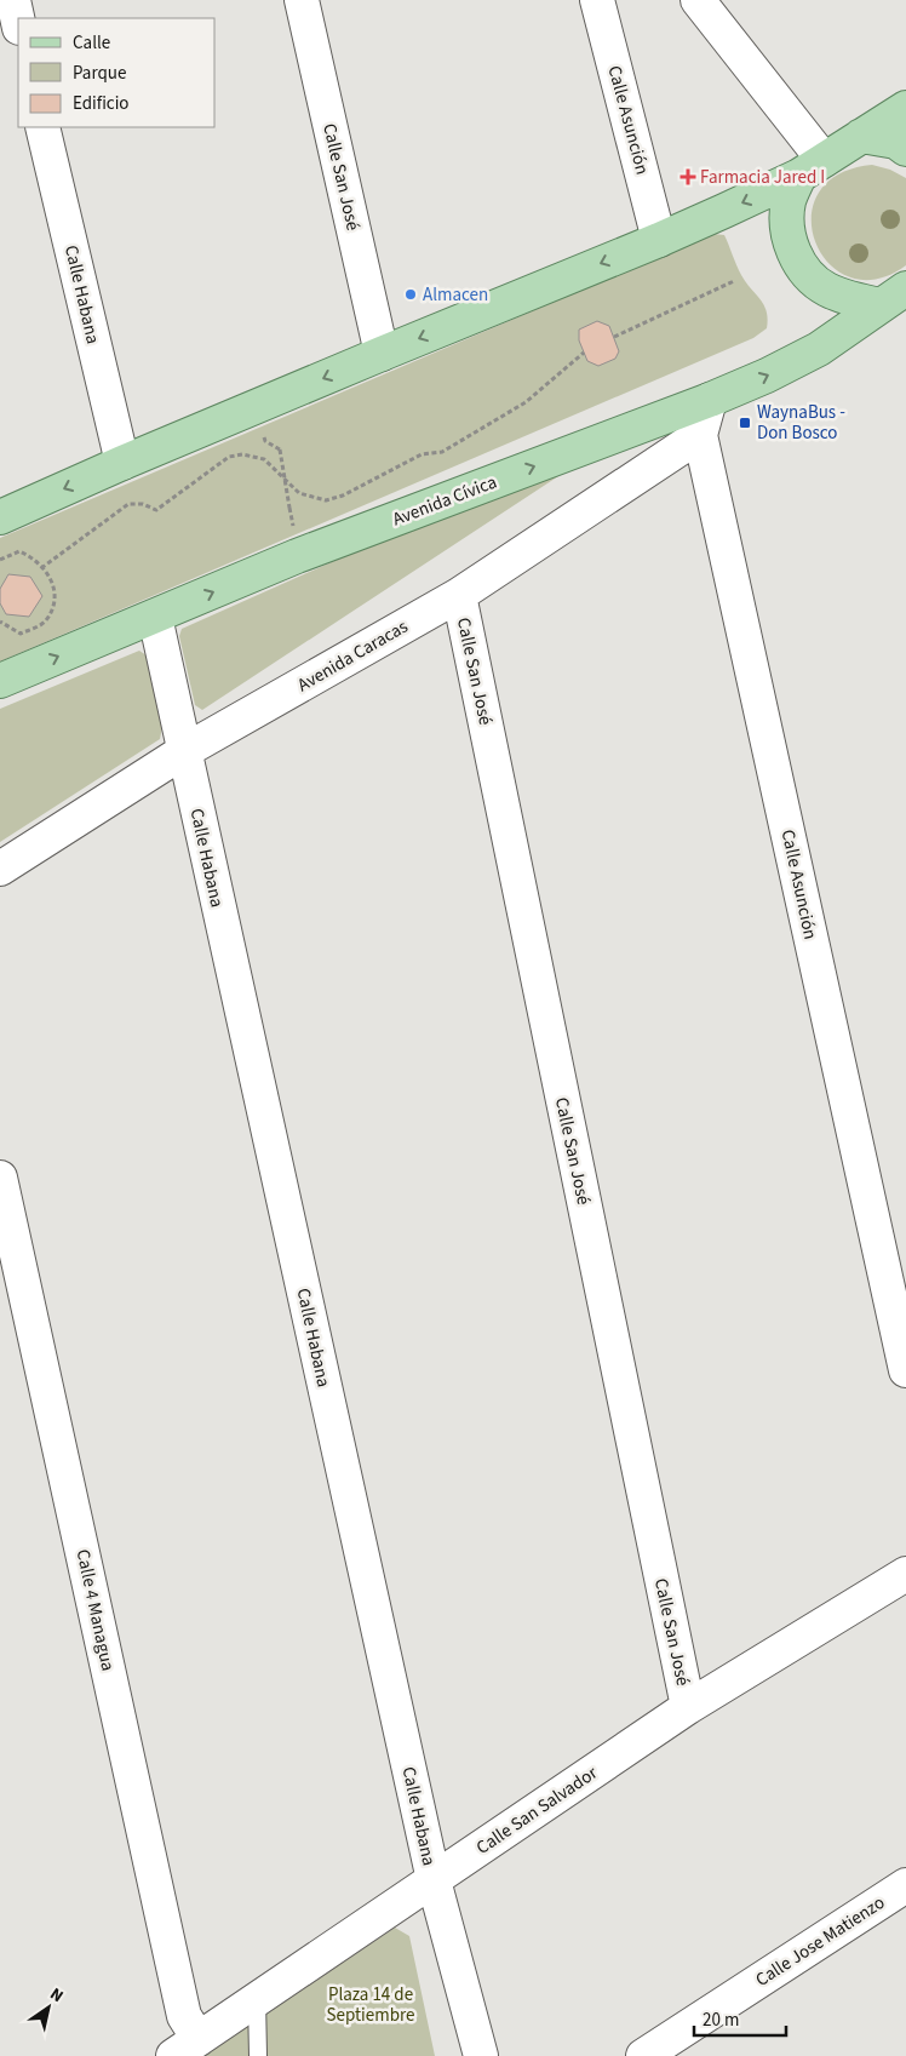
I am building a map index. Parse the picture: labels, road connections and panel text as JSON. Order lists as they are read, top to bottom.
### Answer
{
  "streets": {
    "main road": ["Avenida Cívica"],
    "street": [
      "Calle Asunción",
      "Calle San José",
      "Calle Habana",
      "Avenida Caracas",
      "Calle 4 Managua",
      "Calle San Salvador",
      "Calle Jose Matienzo"
    ]
  },
  "crossings": [
    ["Calle Asunción", "Avenida Cívica"],
    ["Calle Asunción", "Avenida Caracas"],
    ["Calle San José", "Avenida Caracas"],
    ["Calle San José", "Calle San Salvador"],
    ["Calle Habana", "Avenida Cívica"],
    ["Calle Habana", "Avenida Caracas"],
    ["Calle Habana", "Calle San Salvador"],
    ["Calle 4 Managua", "Calle San Salvador"]
  ],
  "parks": ["Plaza 14 de Septiembre"],
  "places": {
    "health": ["Farmacia Jared I"],
    "other": ["Almacen"],
    "transit": ["WaynaBus - Don Bosco"]
  },
  "legend": ["Calle", "Parque", "Edificio"],
  "scale_bar": "20 m",
  "north": "top right"
}
